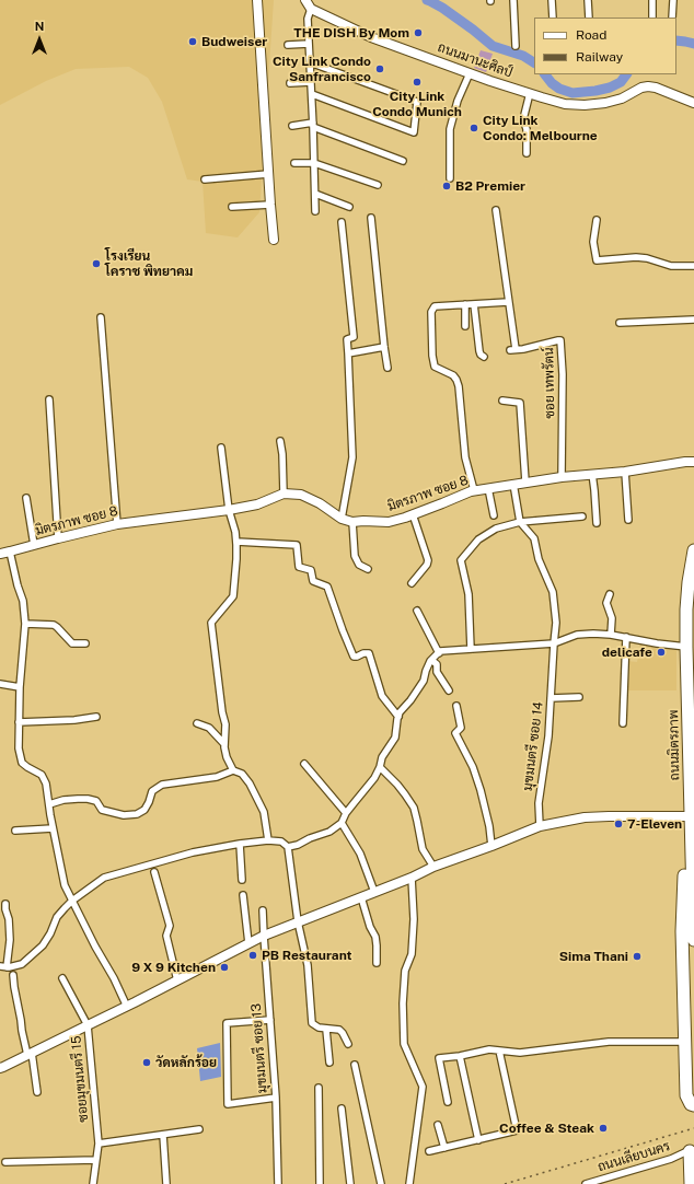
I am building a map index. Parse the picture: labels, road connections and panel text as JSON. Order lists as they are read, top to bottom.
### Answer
{
  "streets": {
    "highway": ["ถนนมิตรภาพ"],
    "street": [
      "ถนนมานะศิลป์",
      "ซอย เทพรัตน์",
      "มิตรภาพ ซอย 8",
      "มุขมนตรี ซอย 14",
      "มุขมนตรี ซอย 13",
      "ซอยมุขมนตรี 15",
      "ถนนเลียบนคร"
    ]
  },
  "crossings": [
    ["ซอย เทพรัตน์", "มิตรภาพ ซอย 8"]
  ],
  "places": [
    "THE DISH By Mom",
    "Budweiser",
    "City Link Condo Sanfrancisco",
    "City Link Condo Munich",
    "City Link Condo: Melbourne",
    "B2 Premier",
    "โรงเรียน โคราช พิทยาคม",
    "delicafe",
    "7-Eleven",
    "PB Restaurant",
    "Sima Thani",
    "9 X 9 Kitchen",
    "วัดหลักร้อย",
    "Coffee & Steak"
  ],
  "legend": ["Road", "Railway"],
  "north": "top"
}
